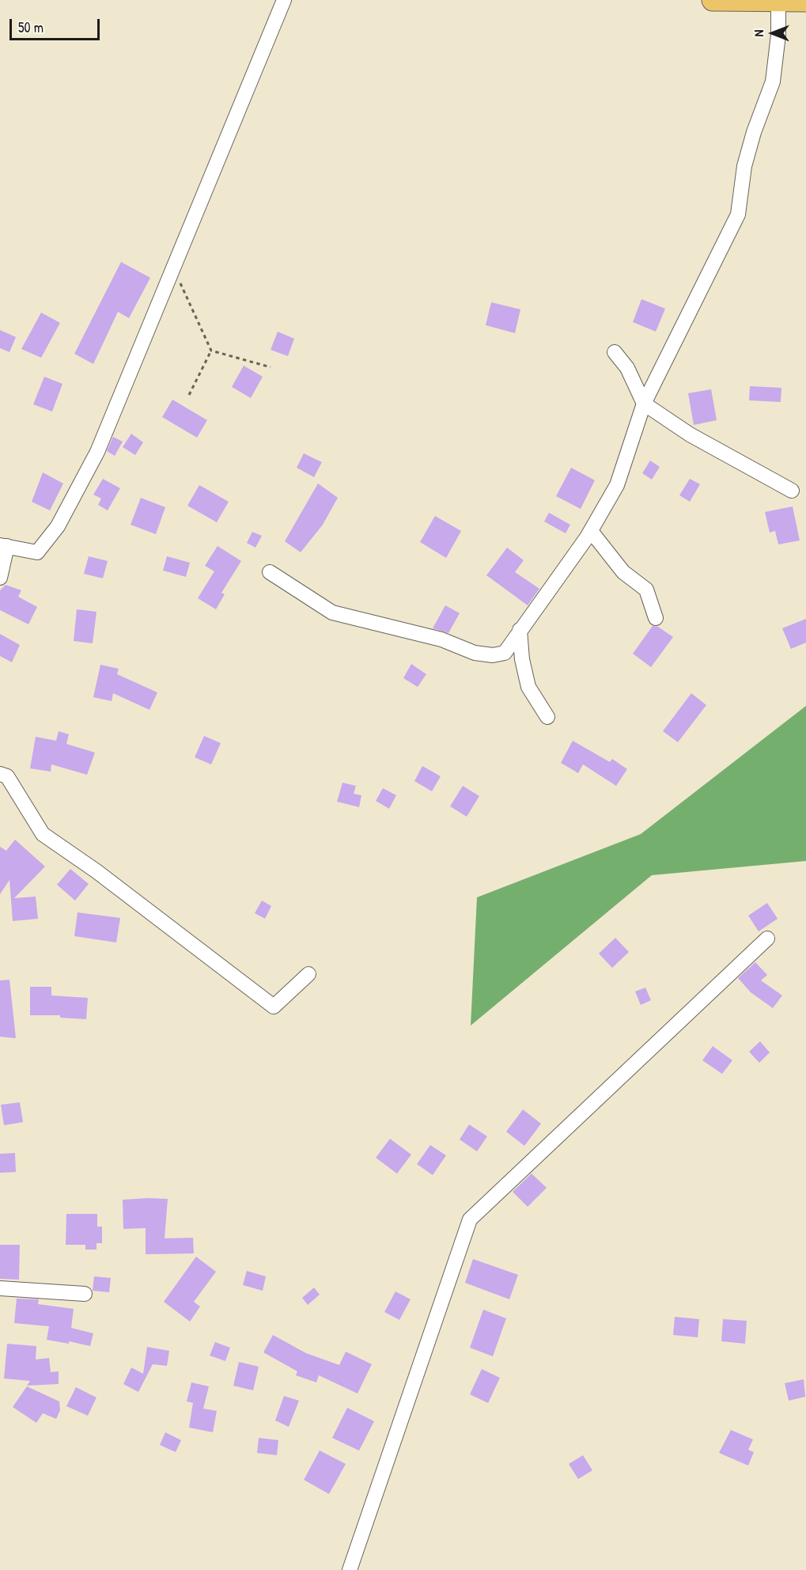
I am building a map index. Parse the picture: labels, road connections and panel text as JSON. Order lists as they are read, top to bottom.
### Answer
{
  "scale_bar": "50 m",
  "north": "left"
}
